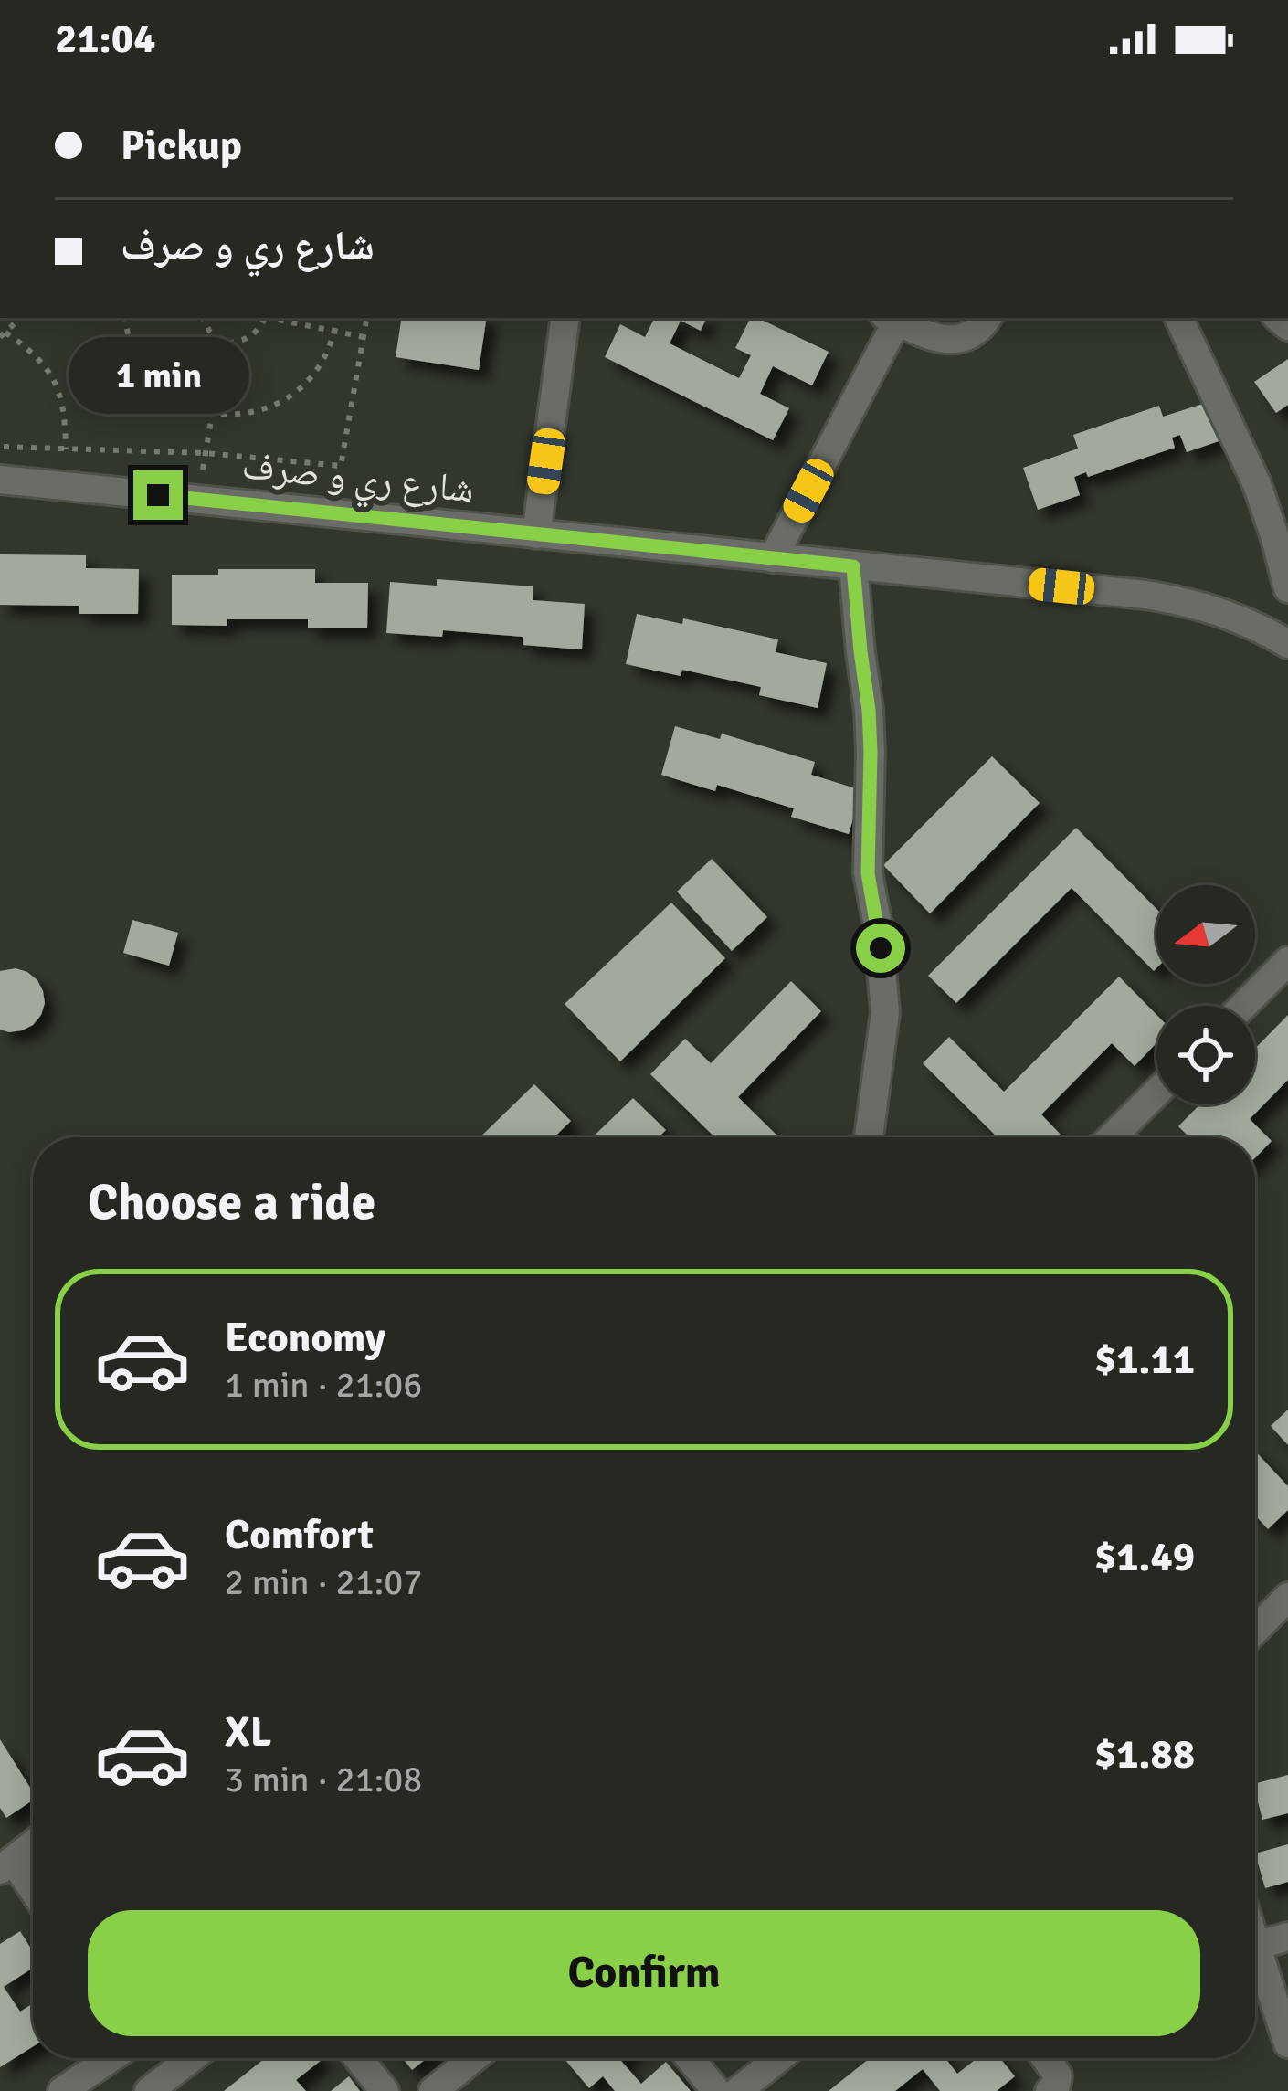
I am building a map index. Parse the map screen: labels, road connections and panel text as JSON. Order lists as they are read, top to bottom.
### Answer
{
  "streets": {
    "street": ["شارع ري و صرف"]
  },
  "north": "left",
  "page": {
    "status": "21:04",
    "banner": ["Pickup", "شارع ري و صرف"],
    "bubble": "1 min",
    "heading": "Choose a ride",
    "list": [
      {
        "name": "Economy",
        "note": "1 min · 21:06",
        "value": "$1.11"
      },
      {
        "name": "Comfort",
        "note": "2 min · 21:07",
        "value": "$1.49"
      },
      {
        "name": "XL",
        "note": "3 min · 21:08",
        "value": "$1.88"
      }
    ],
    "buttons": "Confirm"
  }
}
